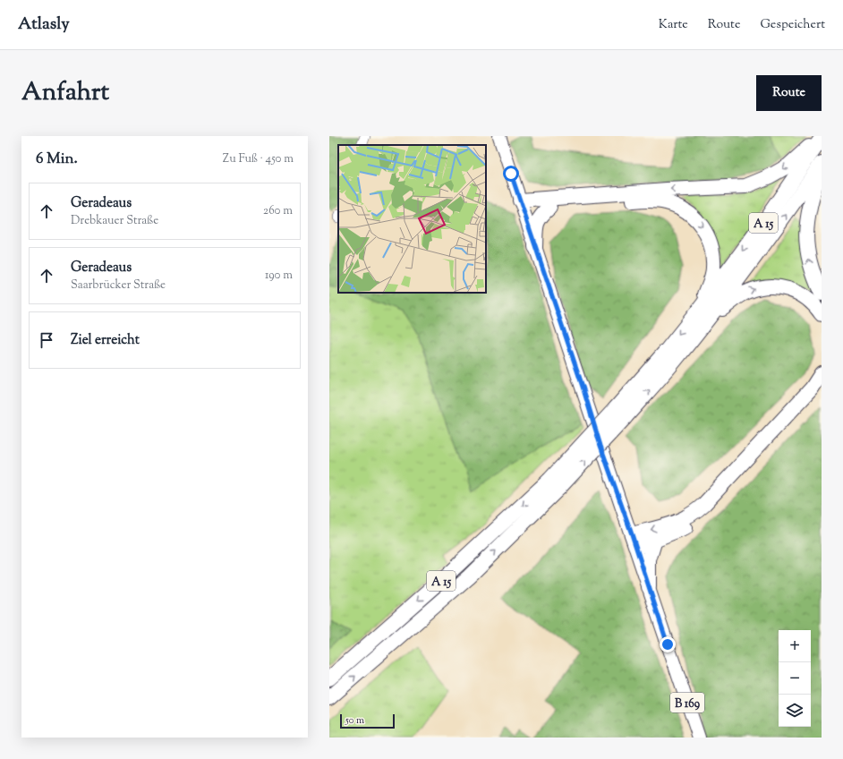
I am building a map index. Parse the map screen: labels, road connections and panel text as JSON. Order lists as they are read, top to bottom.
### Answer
{
  "streets": {
    "highway": ["A 15"],
    "main road": ["B 169"]
  },
  "scale_bar": "50 m",
  "page": {
    "header": "Atlasly",
    "nav": ["Karte", "Route", "Gespeichert"],
    "title": "Anfahrt",
    "buttons": "Route",
    "heading": ["6 Min.", "Zu Fuß · 450 m"],
    "list": [
      ["Geradeaus", "Drebkauer Straße", "260 m"],
      ["Geradeaus", "Saarbrücker Straße", "190 m"],
      "Ziel erreicht"
    ],
    "map_buttons": ["+", "−"],
    "scale": "50 m"
  }
}
